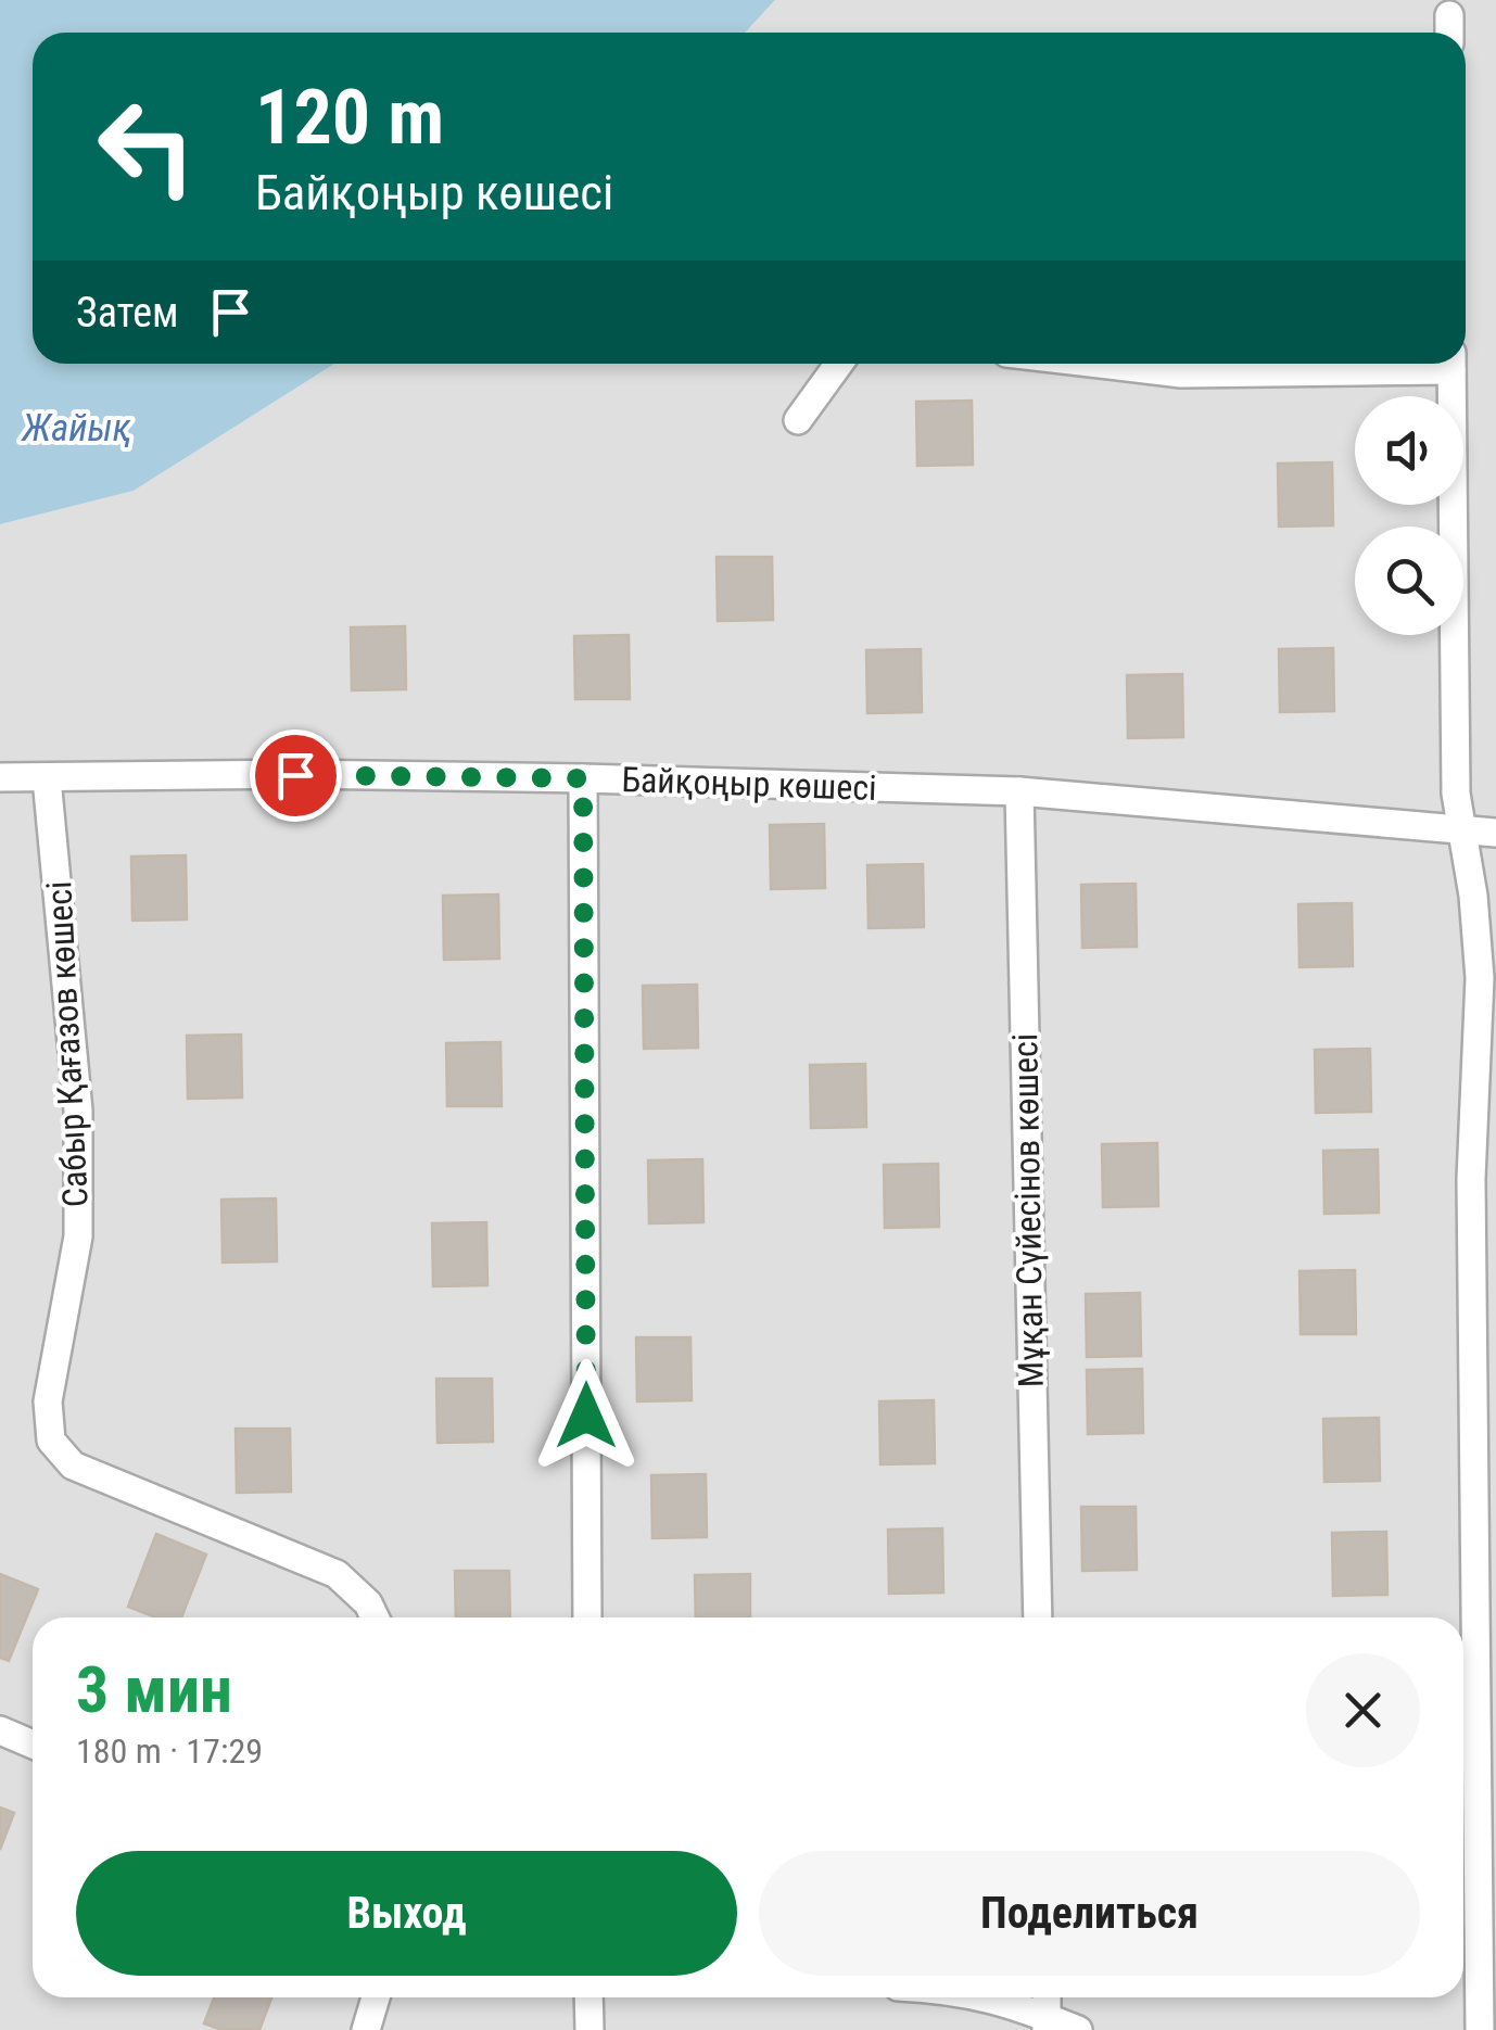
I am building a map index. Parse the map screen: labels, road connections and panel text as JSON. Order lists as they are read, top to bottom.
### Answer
{
  "streets": {
    "street": ["Байқоңыр көшесi", "Сабыр Қағазов көшесі", "Мұқан Сүйесінов көшесі"]
  },
  "crossings": [
    ["Байқоңыр көшесi", "Сабыр Қағазов көшесі"],
    ["Байқоңыр көшесi", "Мұқан Сүйесінов көшесі"]
  ],
  "water": ["Жайық"],
  "page": {
    "turn": ["120 m", "Байқоңыр көшесi"],
    "then": "Затем",
    "heading": ["3 мин", "180 m · 17:29"],
    "buttons": ["Выход", "Поделиться"]
  }
}
